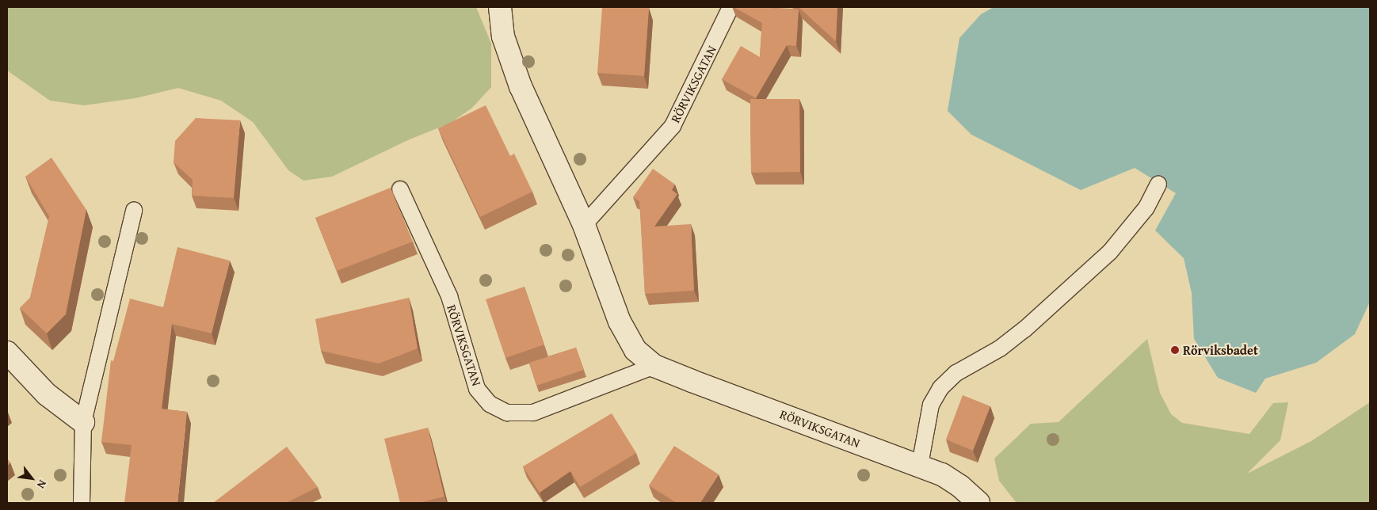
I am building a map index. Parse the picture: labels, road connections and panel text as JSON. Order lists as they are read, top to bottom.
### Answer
{
  "streets": {
    "street": ["RÖRVIKSGATAN"]
  },
  "places": ["Rörviksbadet"],
  "north": "bottom right"
}
